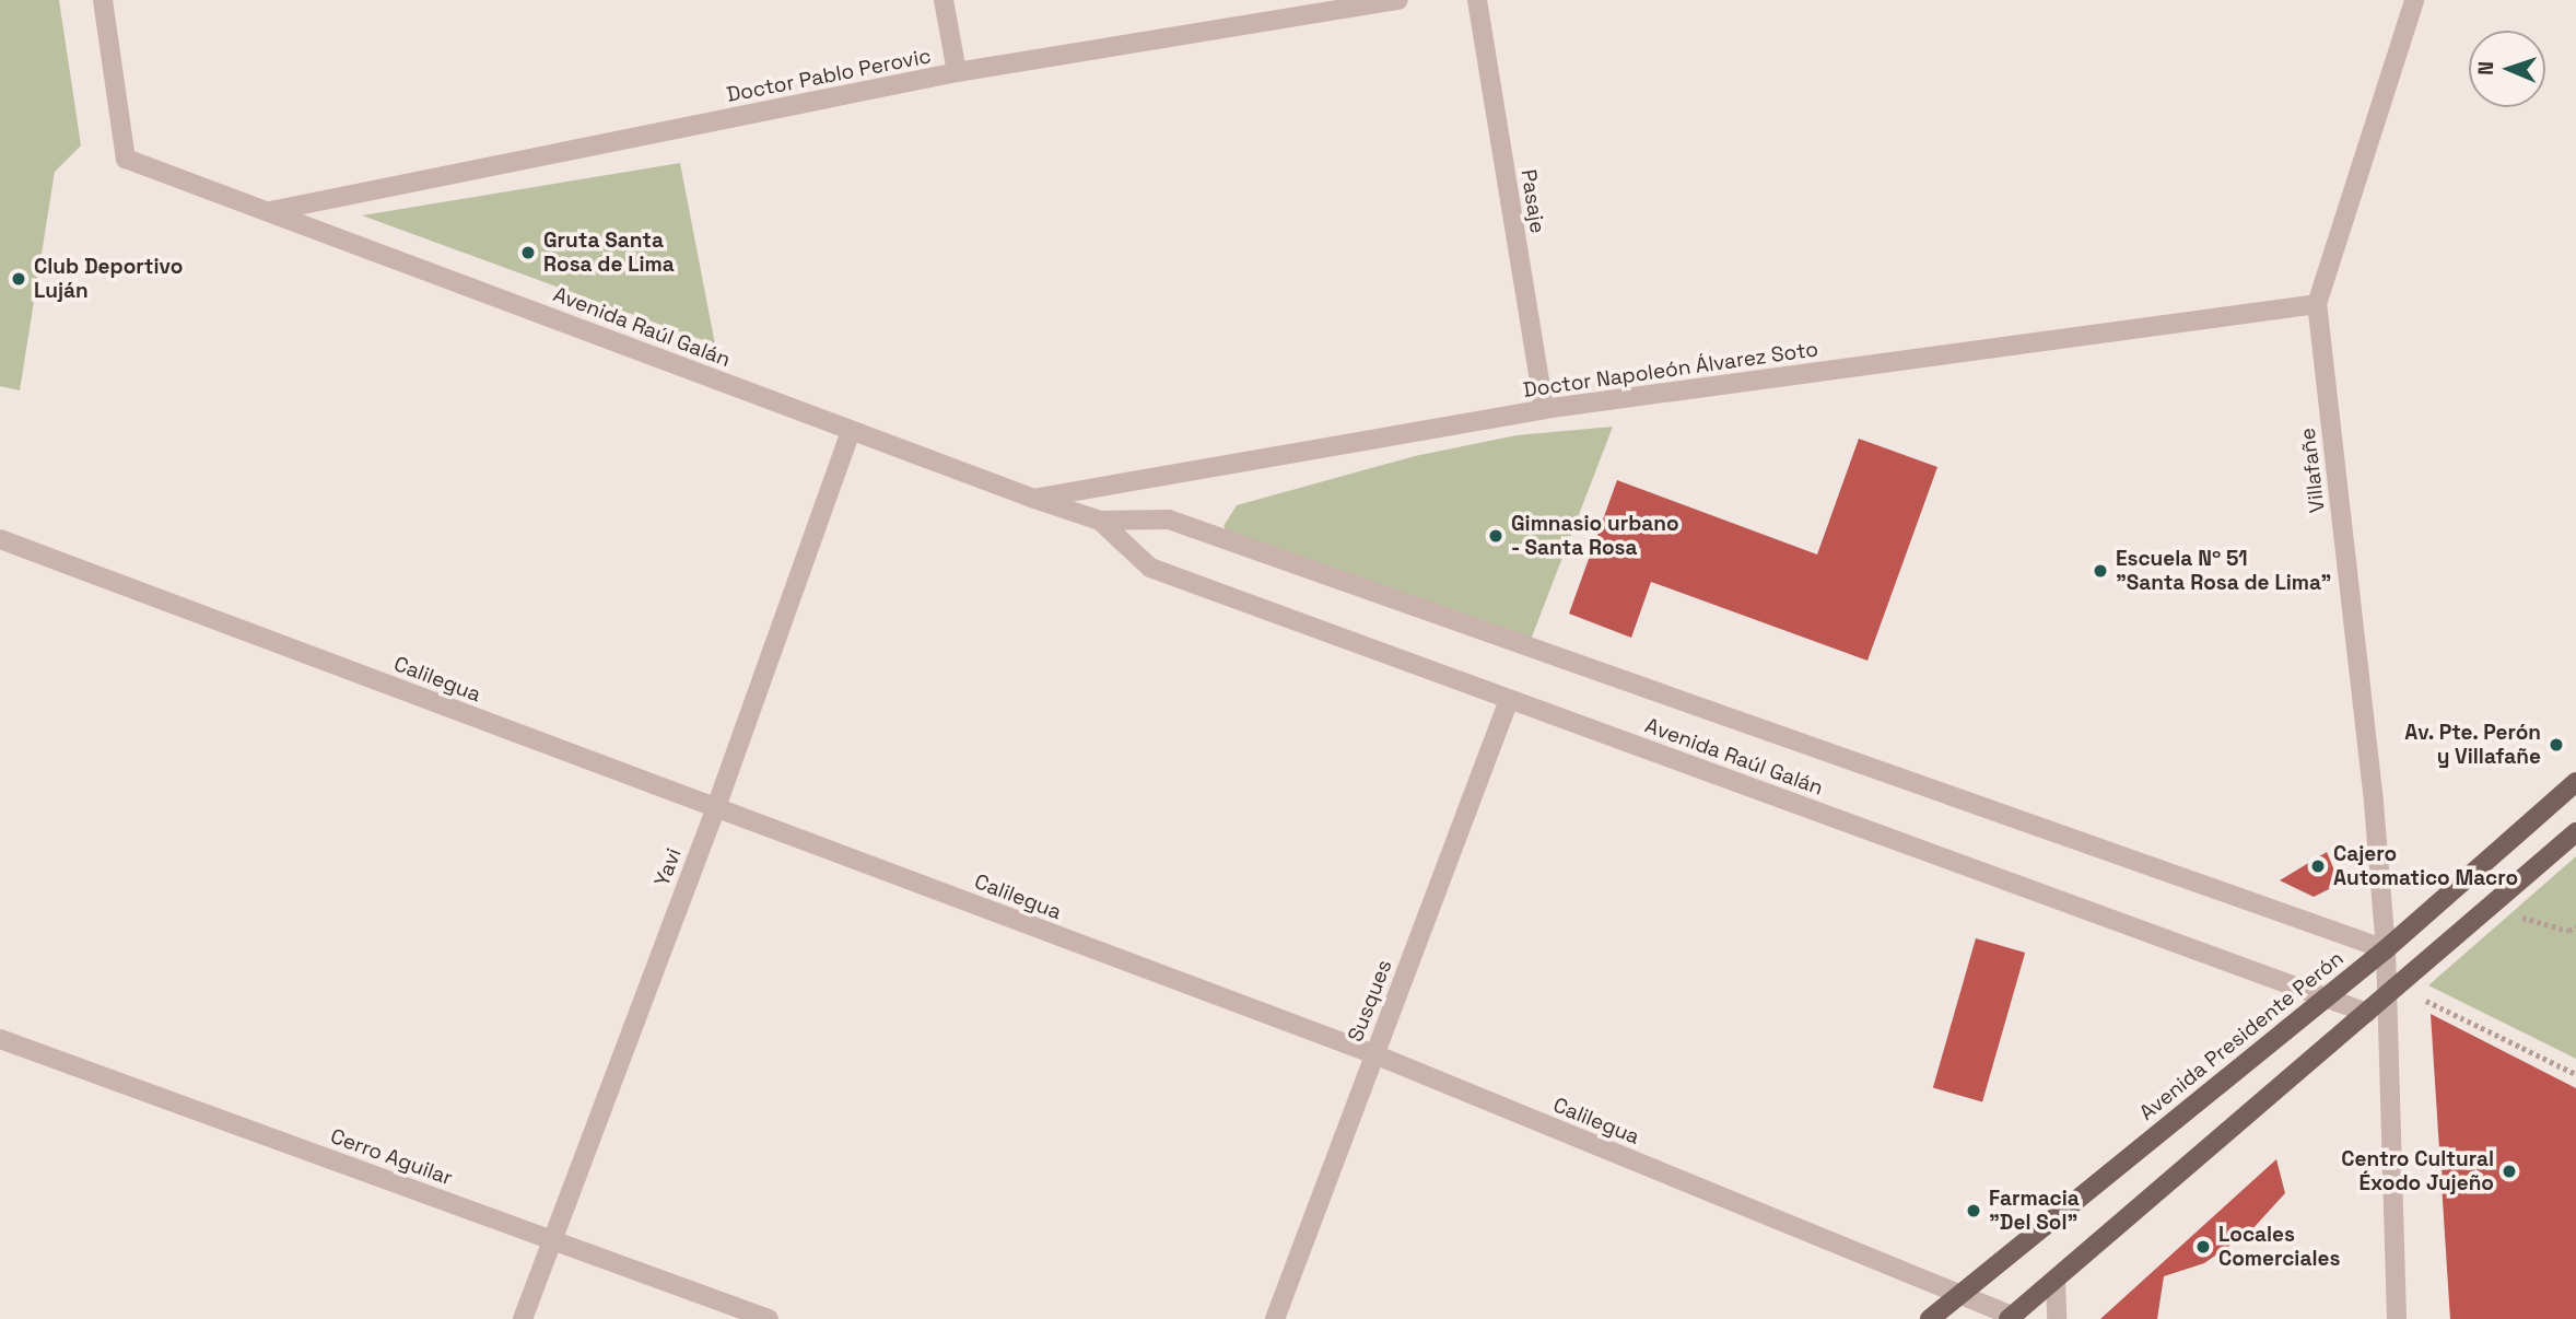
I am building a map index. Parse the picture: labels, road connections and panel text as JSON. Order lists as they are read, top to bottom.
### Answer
{
  "streets": {
    "main road": ["Avenida Presidente Perón"],
    "street": [
      "Doctor Pablo Perovic",
      "Pasaje",
      "Avenida Raúl Galán",
      "Doctor Napoleón Álvarez Soto",
      "Villafañe",
      "Calilegua",
      "Yavi",
      "Susques",
      "Cerro Aguilar"
    ]
  },
  "crossings": [
    ["Doctor Pablo Perovic", "Avenida Raúl Galán"],
    ["Pasaje", "Doctor Napoleón Álvarez Soto"],
    ["Avenida Raúl Galán", "Doctor Napoleón Álvarez Soto"],
    ["Avenida Raúl Galán", "Villafañe"],
    ["Avenida Raúl Galán", "Yavi"],
    ["Avenida Raúl Galán", "Susques"],
    ["Avenida Raúl Galán", "Avenida Presidente Perón"],
    ["Doctor Napoleón Álvarez Soto", "Villafañe"],
    ["Villafañe", "Avenida Presidente Perón"],
    ["Calilegua", "Yavi"],
    ["Calilegua", "Susques"],
    ["Calilegua", "Avenida Presidente Perón"],
    ["Yavi", "Cerro Aguilar"]
  ],
  "places": [
    "Gruta Santa Rosa de Lima",
    "Club Deportivo Luján",
    "Gimnasio urbano - Santa Rosa",
    "Escuela Nº 51 \"Santa Rosa de Lima\"",
    "Av. Pte. Perón y Villafañe",
    "Cajero Automatico Macro",
    "Centro Cultural Éxodo Jujeño",
    "Farmacia \"Del Sol\"",
    "Locales Comerciales"
  ],
  "north": "left"
}
